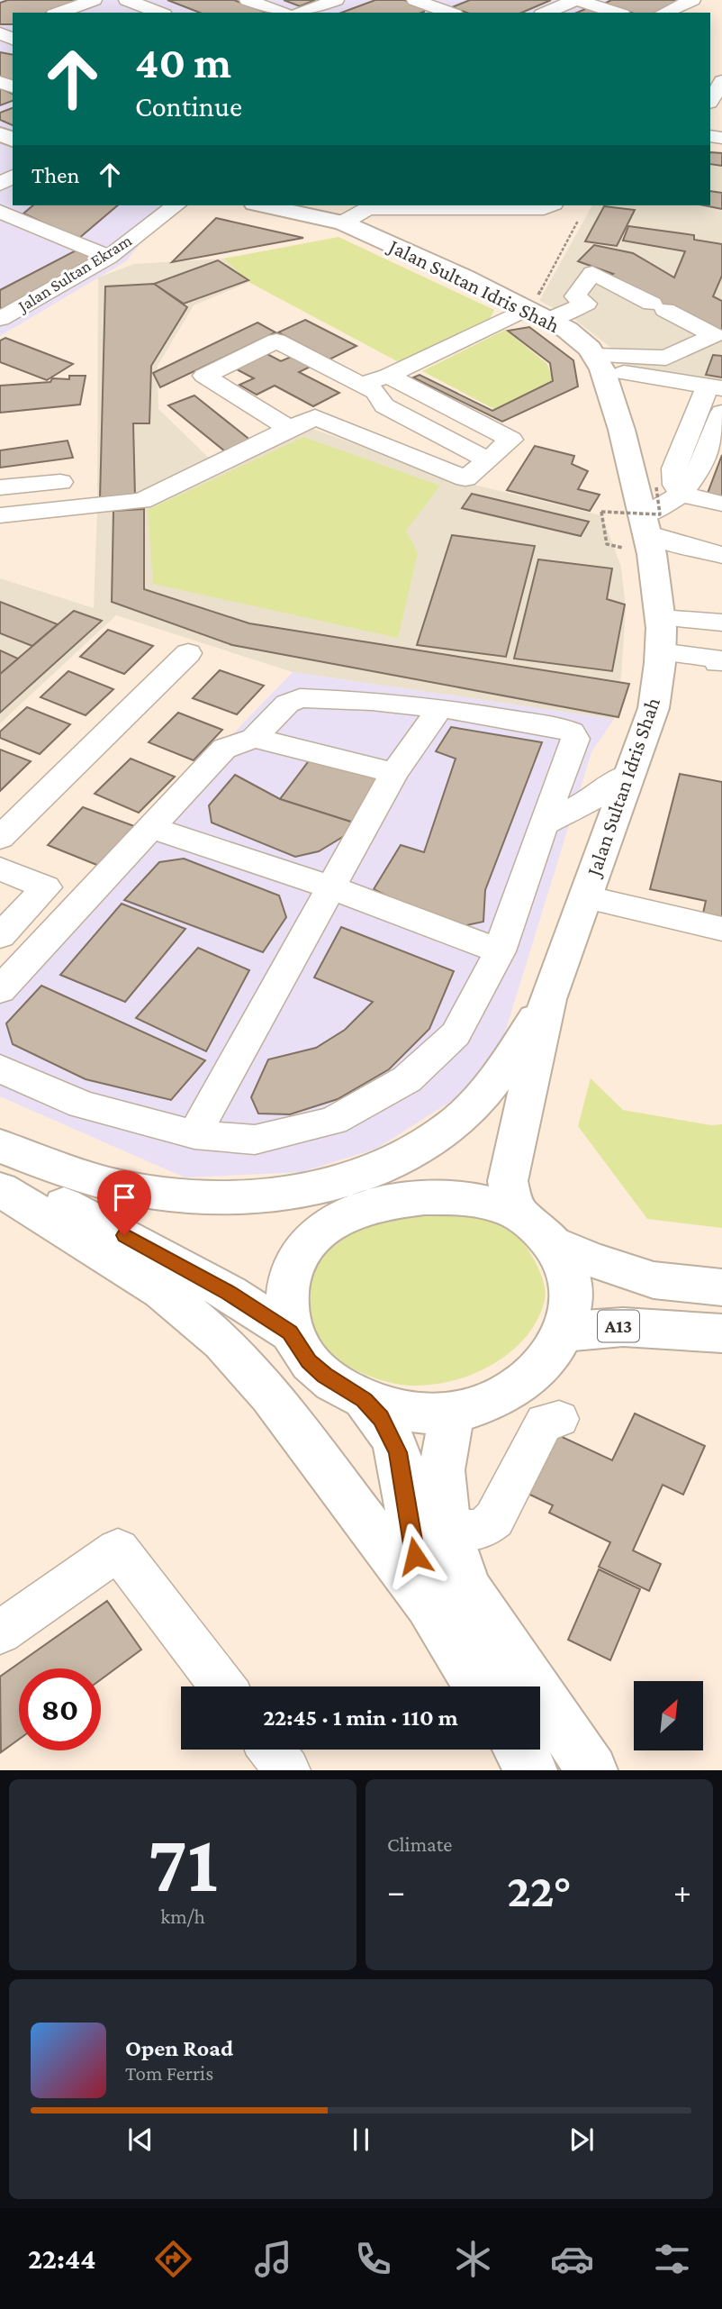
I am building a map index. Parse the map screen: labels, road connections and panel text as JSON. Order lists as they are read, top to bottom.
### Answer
{
  "streets": {
    "main road": ["Jalan Sultan Idris Shah", "A13"],
    "street": ["Jalan Sultan Ekram"]
  },
  "north": "top right",
  "page": {
    "turn": ["40 m", "Continue"],
    "then": "Then",
    "limit": "80",
    "trip": "22:45 · 1 min · 110 m",
    "tile": [
      ["71", "km/h"],
      "Climate"
    ],
    "heat": ["−", "22°", "+"],
    "song": ["Open Road", "Tom Ferris"],
    "tabs": "22:44"
  }
}
